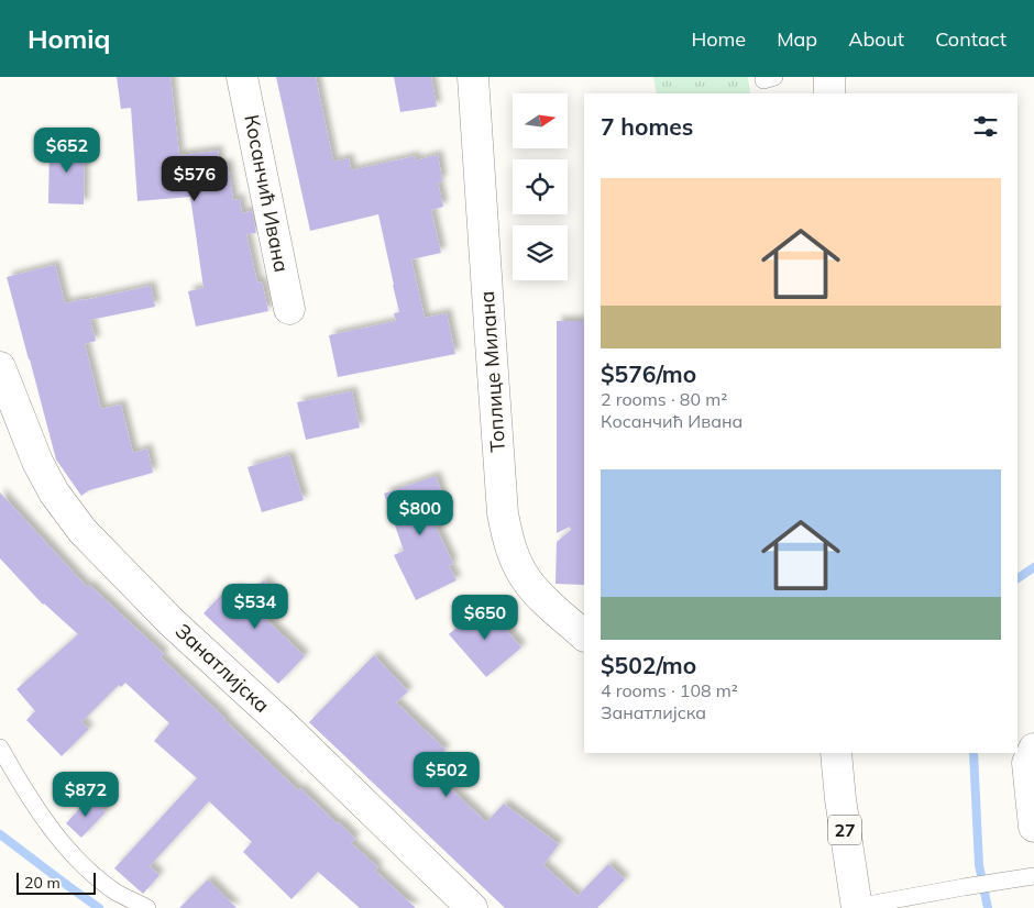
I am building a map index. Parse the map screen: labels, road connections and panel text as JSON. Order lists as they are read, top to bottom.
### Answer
{
  "streets": {
    "street": [
      "Косанчић Ивана",
      "Топлице Милана",
      "Занатлијска",
      "27"
    ]
  },
  "scale_bar": "20 m",
  "north": "right",
  "page": {
    "header": "Homiq",
    "nav": [
      "Home",
      "Map",
      "About",
      "Contact"
    ],
    "heading": "7 homes",
    "price": [
      "$652",
      "$576",
      "$800",
      "$534",
      "$650",
      "$502",
      "$872"
    ],
    "list": [
      {
        "name": "$576/mo",
        "note": "2 rooms · 80 m² · Косанчић Ивана"
      },
      {
        "name": "$502/mo",
        "note": "4 rooms · 108 m² · Занатлијска"
      }
    ],
    "scale": "20 m"
  }
}
